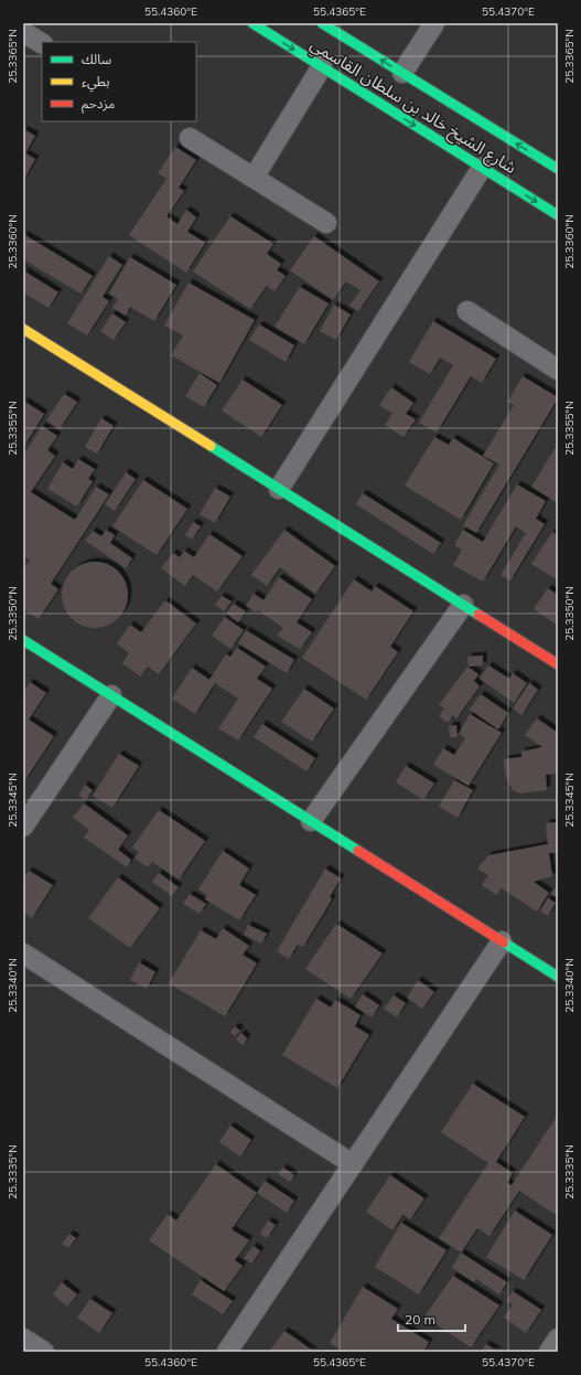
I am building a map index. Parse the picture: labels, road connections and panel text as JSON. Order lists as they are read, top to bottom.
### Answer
{
  "streets": {
    "street": ["شارع الشيخ خالد بن سلطان القاسمي"]
  },
  "legend": ["سالك", "بطيء", "مزدحم"],
  "scale_bar": "20 m",
  "coordinates": [
    "55.4360°E",
    "55.4365°E",
    "55.4370°E",
    "25.3365°N",
    "25.3360°N",
    "25.3355°N",
    "25.3350°N",
    "25.3345°N",
    "25.3340°N",
    "25.3335°N"
  ]
}
